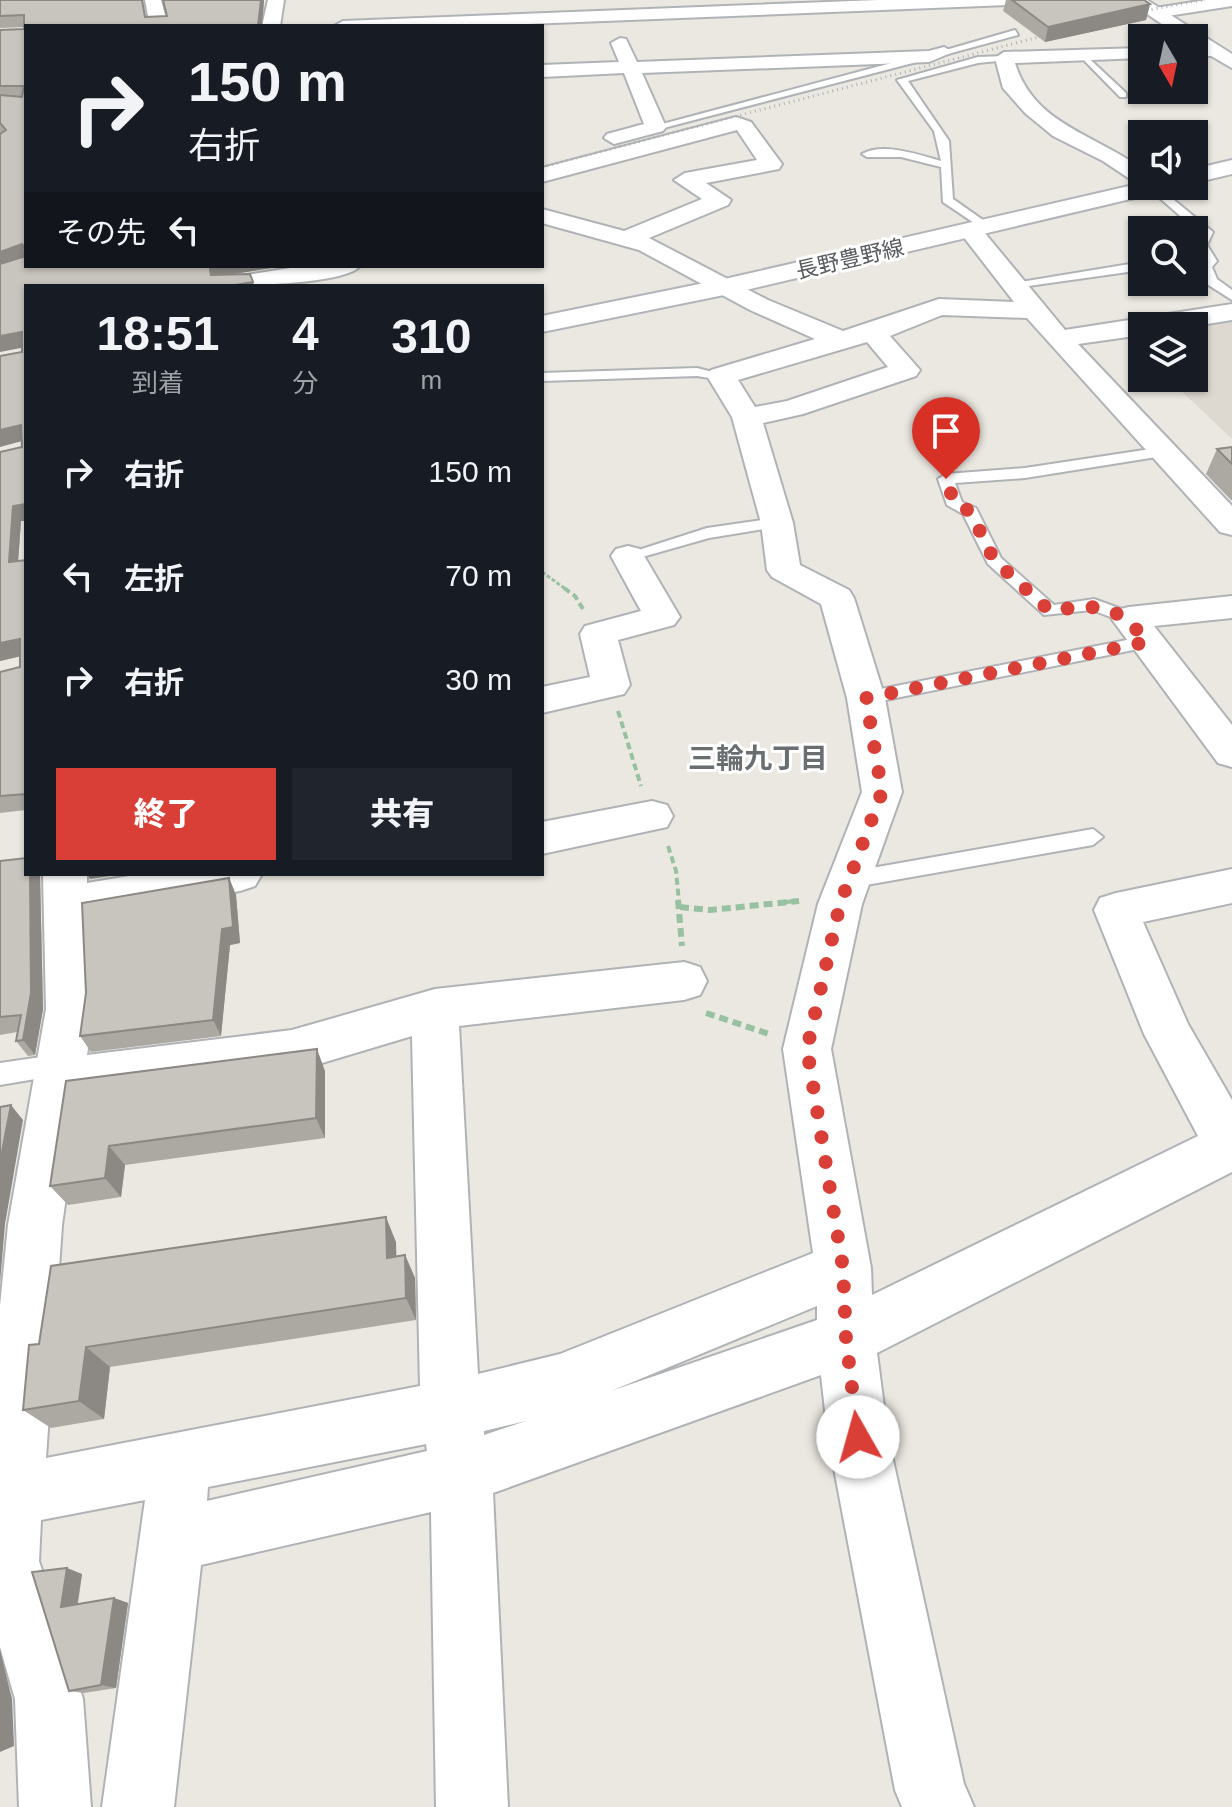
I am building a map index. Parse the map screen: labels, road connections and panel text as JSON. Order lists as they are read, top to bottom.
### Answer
{
  "streets": {
    "street": ["長野豊野線"]
  },
  "districts": ["三輪九丁目"],
  "north": "bottom",
  "page": {
    "turn": ["150 m", "右折"],
    "then": "その先",
    "eta": [
      "18:51",
      "到着",
      "4",
      "分",
      "310",
      "m"
    ],
    "list": [
      {
        "name": "右折",
        "value": "150 m"
      },
      {
        "name": "左折",
        "value": "70 m"
      },
      {
        "name": "右折",
        "value": "30 m"
      }
    ],
    "buttons": ["終了", "共有"]
  }
}
